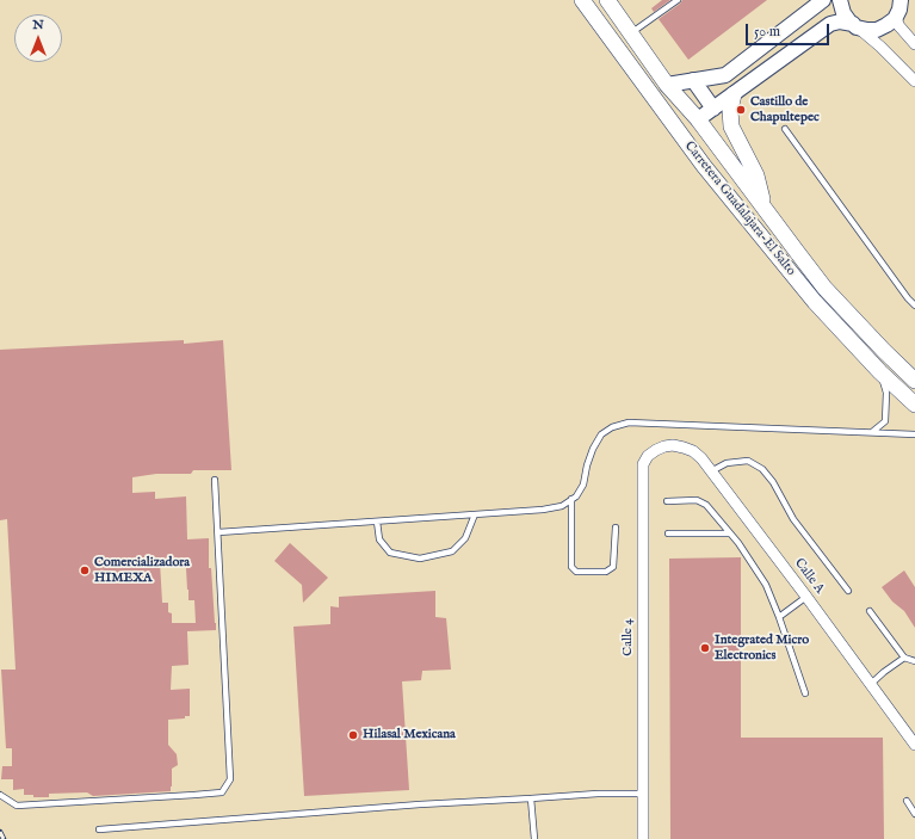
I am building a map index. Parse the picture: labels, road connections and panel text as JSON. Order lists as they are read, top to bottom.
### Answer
{
  "streets": {
    "main road": ["Carretera Guadalajara-El Salto"],
    "street": ["Calle A", "Calle 4"]
  },
  "crossings": [
    ["Calle A", "Calle 4"]
  ],
  "places": [
    "Castillo de Chapultepec",
    "Comercializadora HIMEXA",
    "Integrated Micro Electronics",
    "Hilasal Mexicana"
  ],
  "scale_bar": "50 m",
  "north": "top"
}
